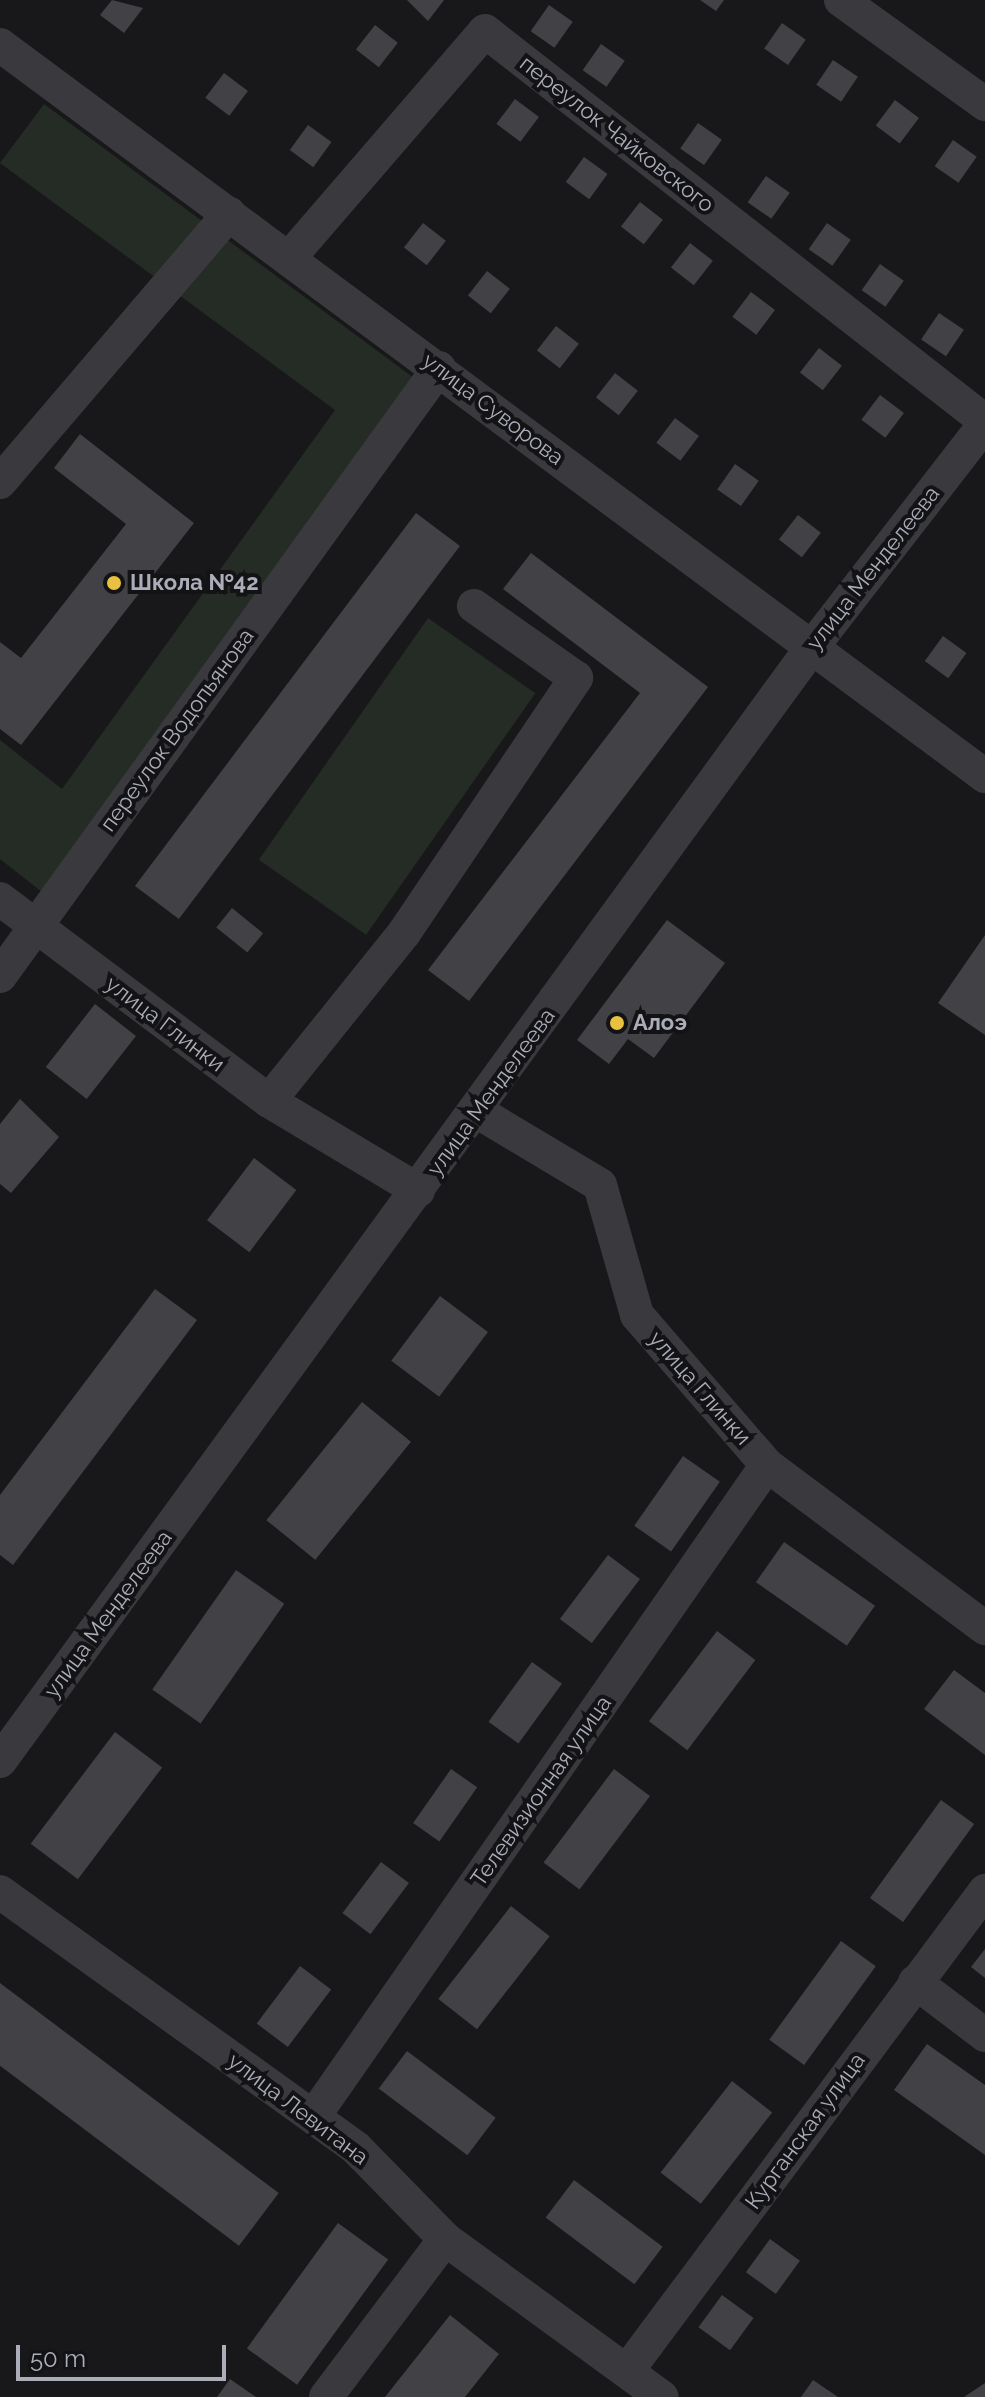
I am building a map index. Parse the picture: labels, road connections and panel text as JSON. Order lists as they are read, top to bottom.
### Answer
{
  "streets": {
    "street": [
      "переулок Чайковского",
      "улица Суворова",
      "улица Менделеева",
      "переулок Водопьянова",
      "улица Глинки",
      "Телевизионная улица",
      "улица Левитана",
      "Курганская улица"
    ]
  },
  "crossings": [
    ["переулок Чайковского", "улица Суворова"],
    ["переулок Чайковского", "улица Менделеева"],
    ["улица Суворова", "улица Менделеева"],
    ["улица Суворова", "переулок Водопьянова"],
    ["улица Менделеева", "улица Глинки"],
    ["переулок Водопьянова", "улица Глинки"],
    ["улица Глинки", "Телевизионная улица"],
    ["Телевизионная улица", "улица Левитана"],
    ["улица Левитана", "Курганская улица"]
  ],
  "places": ["Школа №42", "Алоэ"],
  "scale_bar": "50 m"
}
